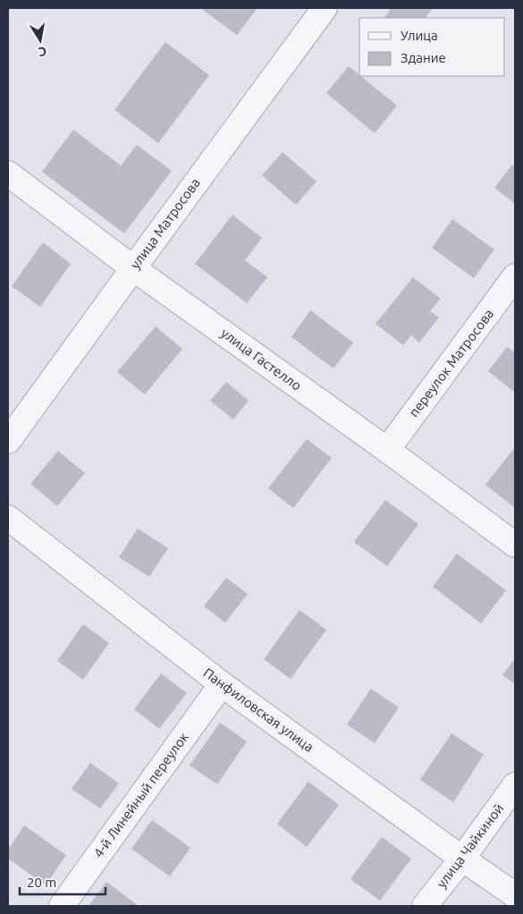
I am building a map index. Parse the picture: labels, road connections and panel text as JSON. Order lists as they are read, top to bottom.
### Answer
{
  "streets": {
    "street": [
      "улица Матросова",
      "улица Гастелло",
      "переулок Матросова",
      "Панфиловская улица",
      "4-й Линейный переулок",
      "улица Чайкиной"
    ]
  },
  "crossings": [
    ["улица Матросова", "улица Гастелло"],
    ["улица Гастелло", "переулок Матросова"],
    ["Панфиловская улица", "4-й Линейный переулок"],
    ["Панфиловская улица", "улица Чайкиной"]
  ],
  "legend": ["Улица", "Здание"],
  "scale_bar": "20 m",
  "north": "bottom"
}
